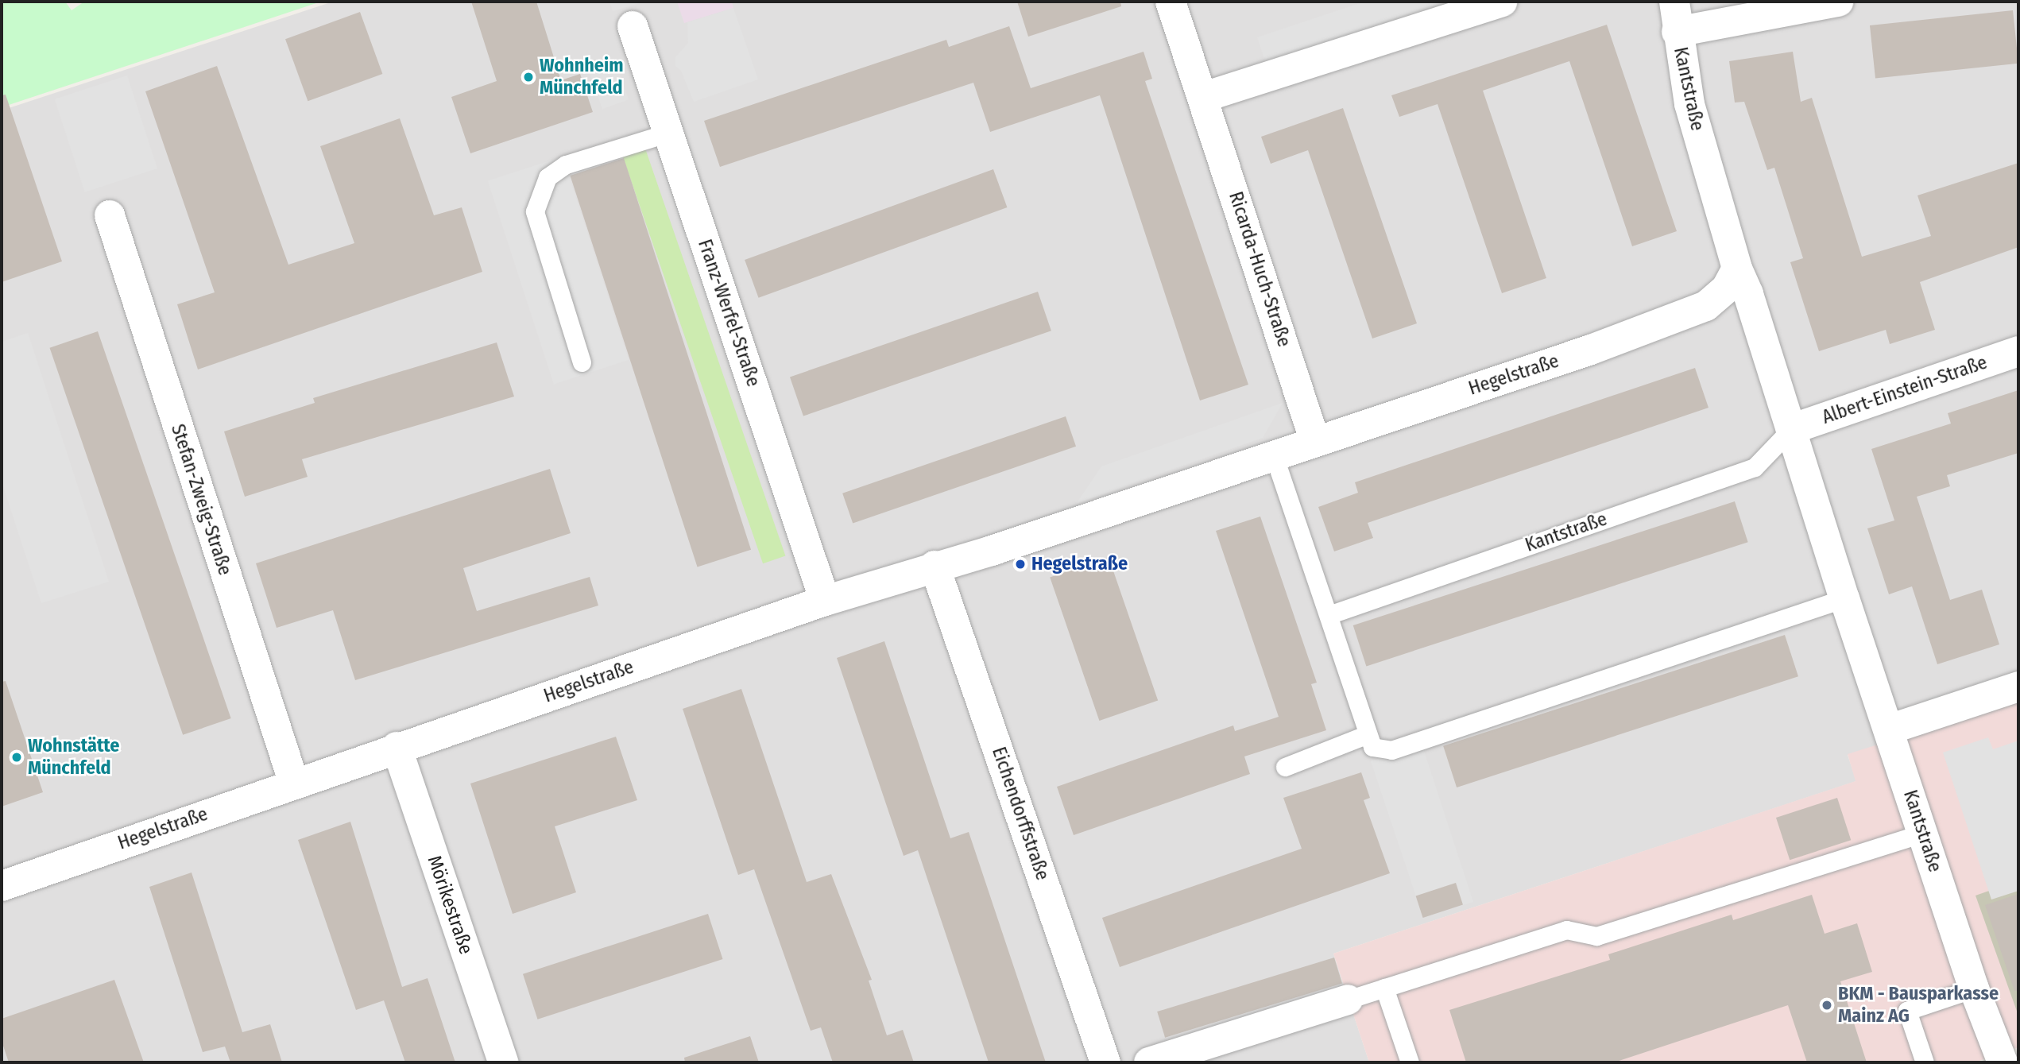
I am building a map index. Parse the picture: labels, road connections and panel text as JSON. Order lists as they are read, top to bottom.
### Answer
{
  "streets": {
    "street": [
      "Kantstraße",
      "Ricarda-Huch-Straße",
      "Franz-Werfel-Straße",
      "Hegelstraße",
      "Albert-Einstein-Straße",
      "Stefan-Zweig-Straße",
      "Eichendorffstraße",
      "Mörikestraße"
    ]
  },
  "crossings": [
    ["Kantstraße", "Hegelstraße"],
    ["Kantstraße", "Albert-Einstein-Straße"],
    ["Ricarda-Huch-Straße", "Hegelstraße"],
    ["Franz-Werfel-Straße", "Hegelstraße"],
    ["Hegelstraße", "Stefan-Zweig-Straße"],
    ["Hegelstraße", "Eichendorffstraße"],
    ["Hegelstraße", "Mörikestraße"]
  ],
  "places": [
    "Wohnheim Münchfeld",
    "Hegelstraße",
    "Wohnstätte Münchfeld",
    "BKM - Bausparkasse Mainz AG"
  ]
}
